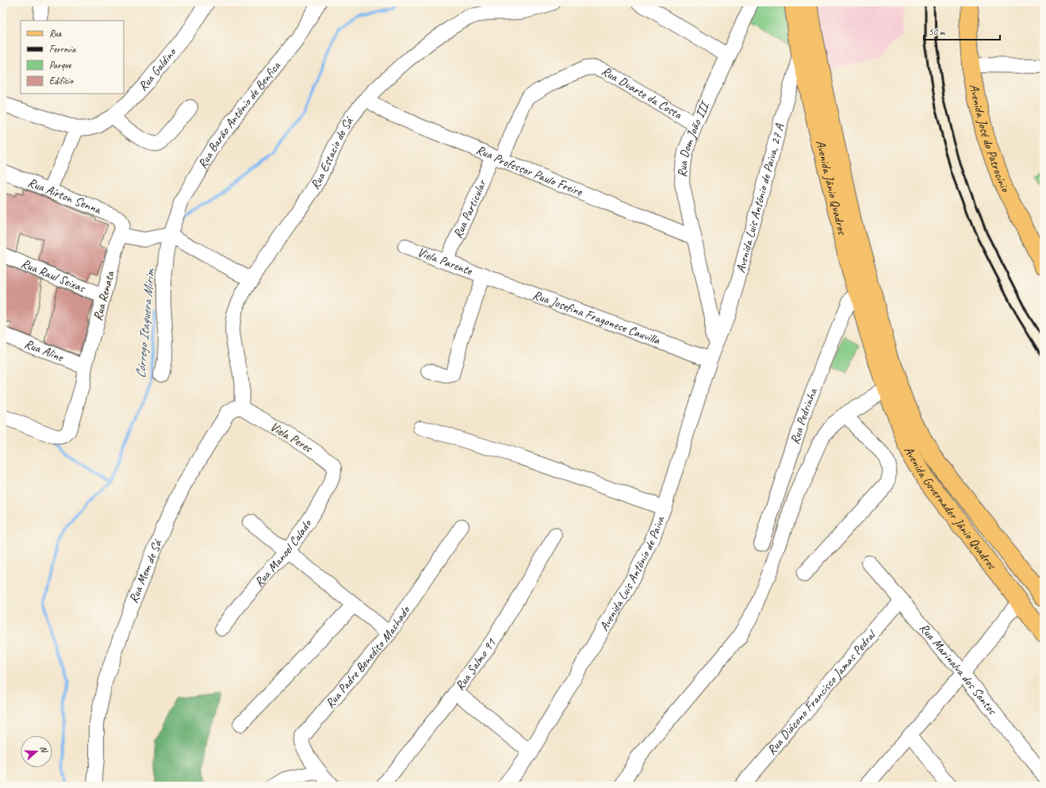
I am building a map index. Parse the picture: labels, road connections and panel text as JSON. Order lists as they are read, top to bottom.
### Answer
{
  "streets": {
    "main road": ["Avenida José do Patrocínio", "Avenida Jânio Quadros", "Avenida Governador Jânio Quadros"],
    "street": [
      "Rua Galdino",
      "Rua Duarte da Costa",
      "Rua Barão Antônio de Benfica",
      "Rua Dom João III",
      "Rua Estacio de Sá",
      "Rua Professor Paulo Freire",
      "Rua Aírton Senna",
      "Avenida Luis Antônio de Paiva, 27 A",
      "Rua Particular",
      "Viela Parente",
      "Rua Raul Seixas",
      "Rua Renata",
      "Rua Josefina Fragonese Cauvilla",
      "Rua Aline",
      "Rua Pedrinha",
      "Viela Peres",
      "Rua Manoel Calado",
      "Rua Mem de Sá",
      "Avenida Luis Antônio de Paiva",
      "Rua Padre Benedito Machado",
      "Rua Salmo 91",
      "Rua Marinalva dos Santos",
      "Rua Diácono Francisco Jamas Pedral"
    ]
  },
  "crossings": [
    ["Rua Duarte da Costa", "Rua Dom João III"],
    ["Rua Duarte da Costa", "Rua Professor Paulo Freire"],
    ["Rua Duarte da Costa", "Rua Particular"],
    ["Rua Dom João III", "Rua Professor Paulo Freire"],
    ["Rua Dom João III", "Avenida Luis Antônio de Paiva, 27 A"],
    ["Rua Dom João III", "Avenida Luis Antônio de Paiva"],
    ["Rua Estacio de Sá", "Rua Professor Paulo Freire"],
    ["Rua Estacio de Sá", "Viela Peres"],
    ["Rua Estacio de Sá", "Rua Mem de Sá"],
    ["Rua Professor Paulo Freire", "Rua Particular"],
    ["Avenida Jânio Quadros", "Avenida Luis Antônio de Paiva, 27 A"],
    ["Avenida Jânio Quadros", "Rua Pedrinha"],
    ["Avenida Jânio Quadros", "Avenida Governador Jânio Quadros"],
    ["Rua Aírton Senna", "Rua Renata"],
    ["Avenida Luis Antônio de Paiva, 27 A", "Avenida Luis Antônio de Paiva"],
    ["Rua Particular", "Viela Parente"],
    ["Viela Parente", "Rua Josefina Fragonese Cauvilla"],
    ["Rua Raul Seixas", "Rua Renata"],
    ["Rua Renata", "Rua Aline"],
    ["Rua Josefina Fragonese Cauvilla", "Avenida Luis Antônio de Paiva"],
    ["Viela Peres", "Rua Manoel Calado"],
    ["Viela Peres", "Rua Mem de Sá"],
    ["Rua Marinalva dos Santos", "Rua Diácono Francisco Jamas Pedral"]
  ],
  "water": ["Córrego Itaquera Mirim"],
  "legend": [
    "Rua",
    "Ferrovia",
    "Parque",
    "Edifício"
  ],
  "scale_bar": "50 m",
  "north": "right"
}
